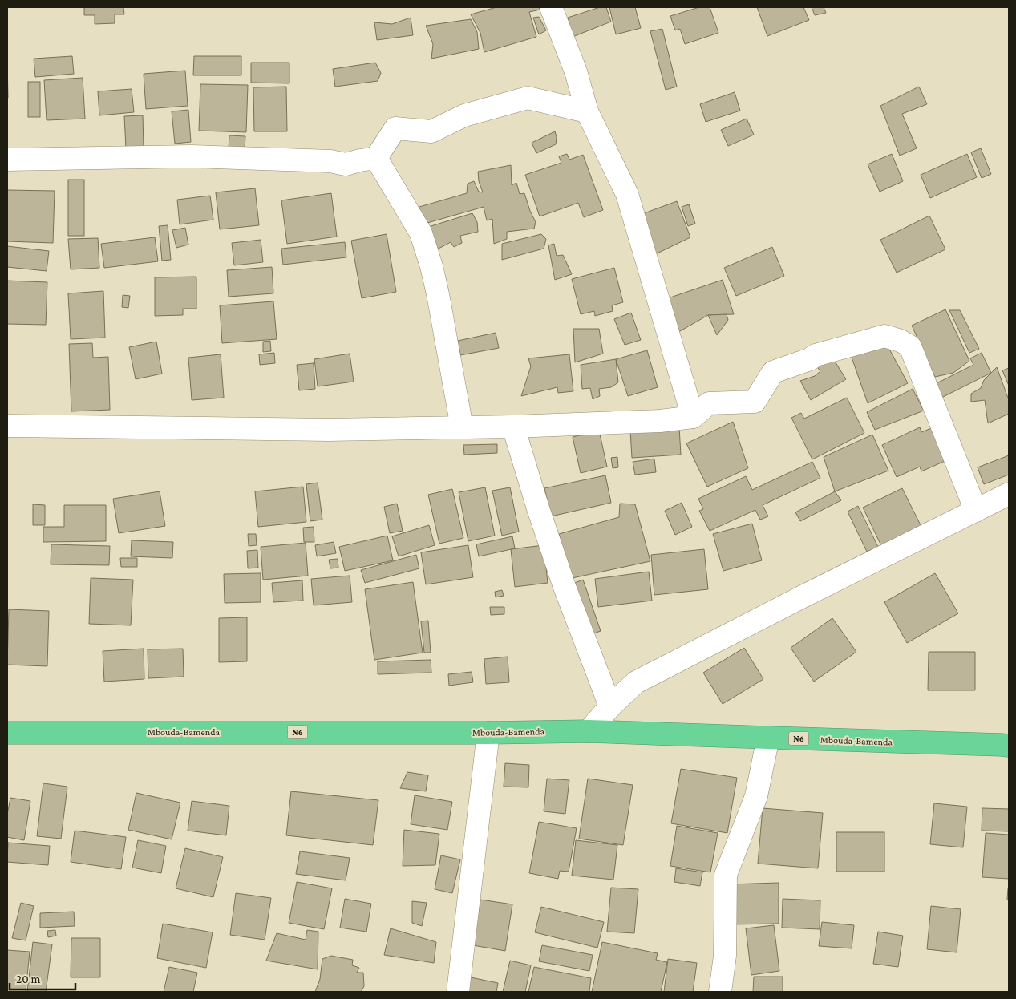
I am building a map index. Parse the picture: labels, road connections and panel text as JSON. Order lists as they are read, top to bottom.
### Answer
{
  "streets": {
    "highway": ["Mbouda-Bamenda", "N6"]
  },
  "scale_bar": "20 m"
}
